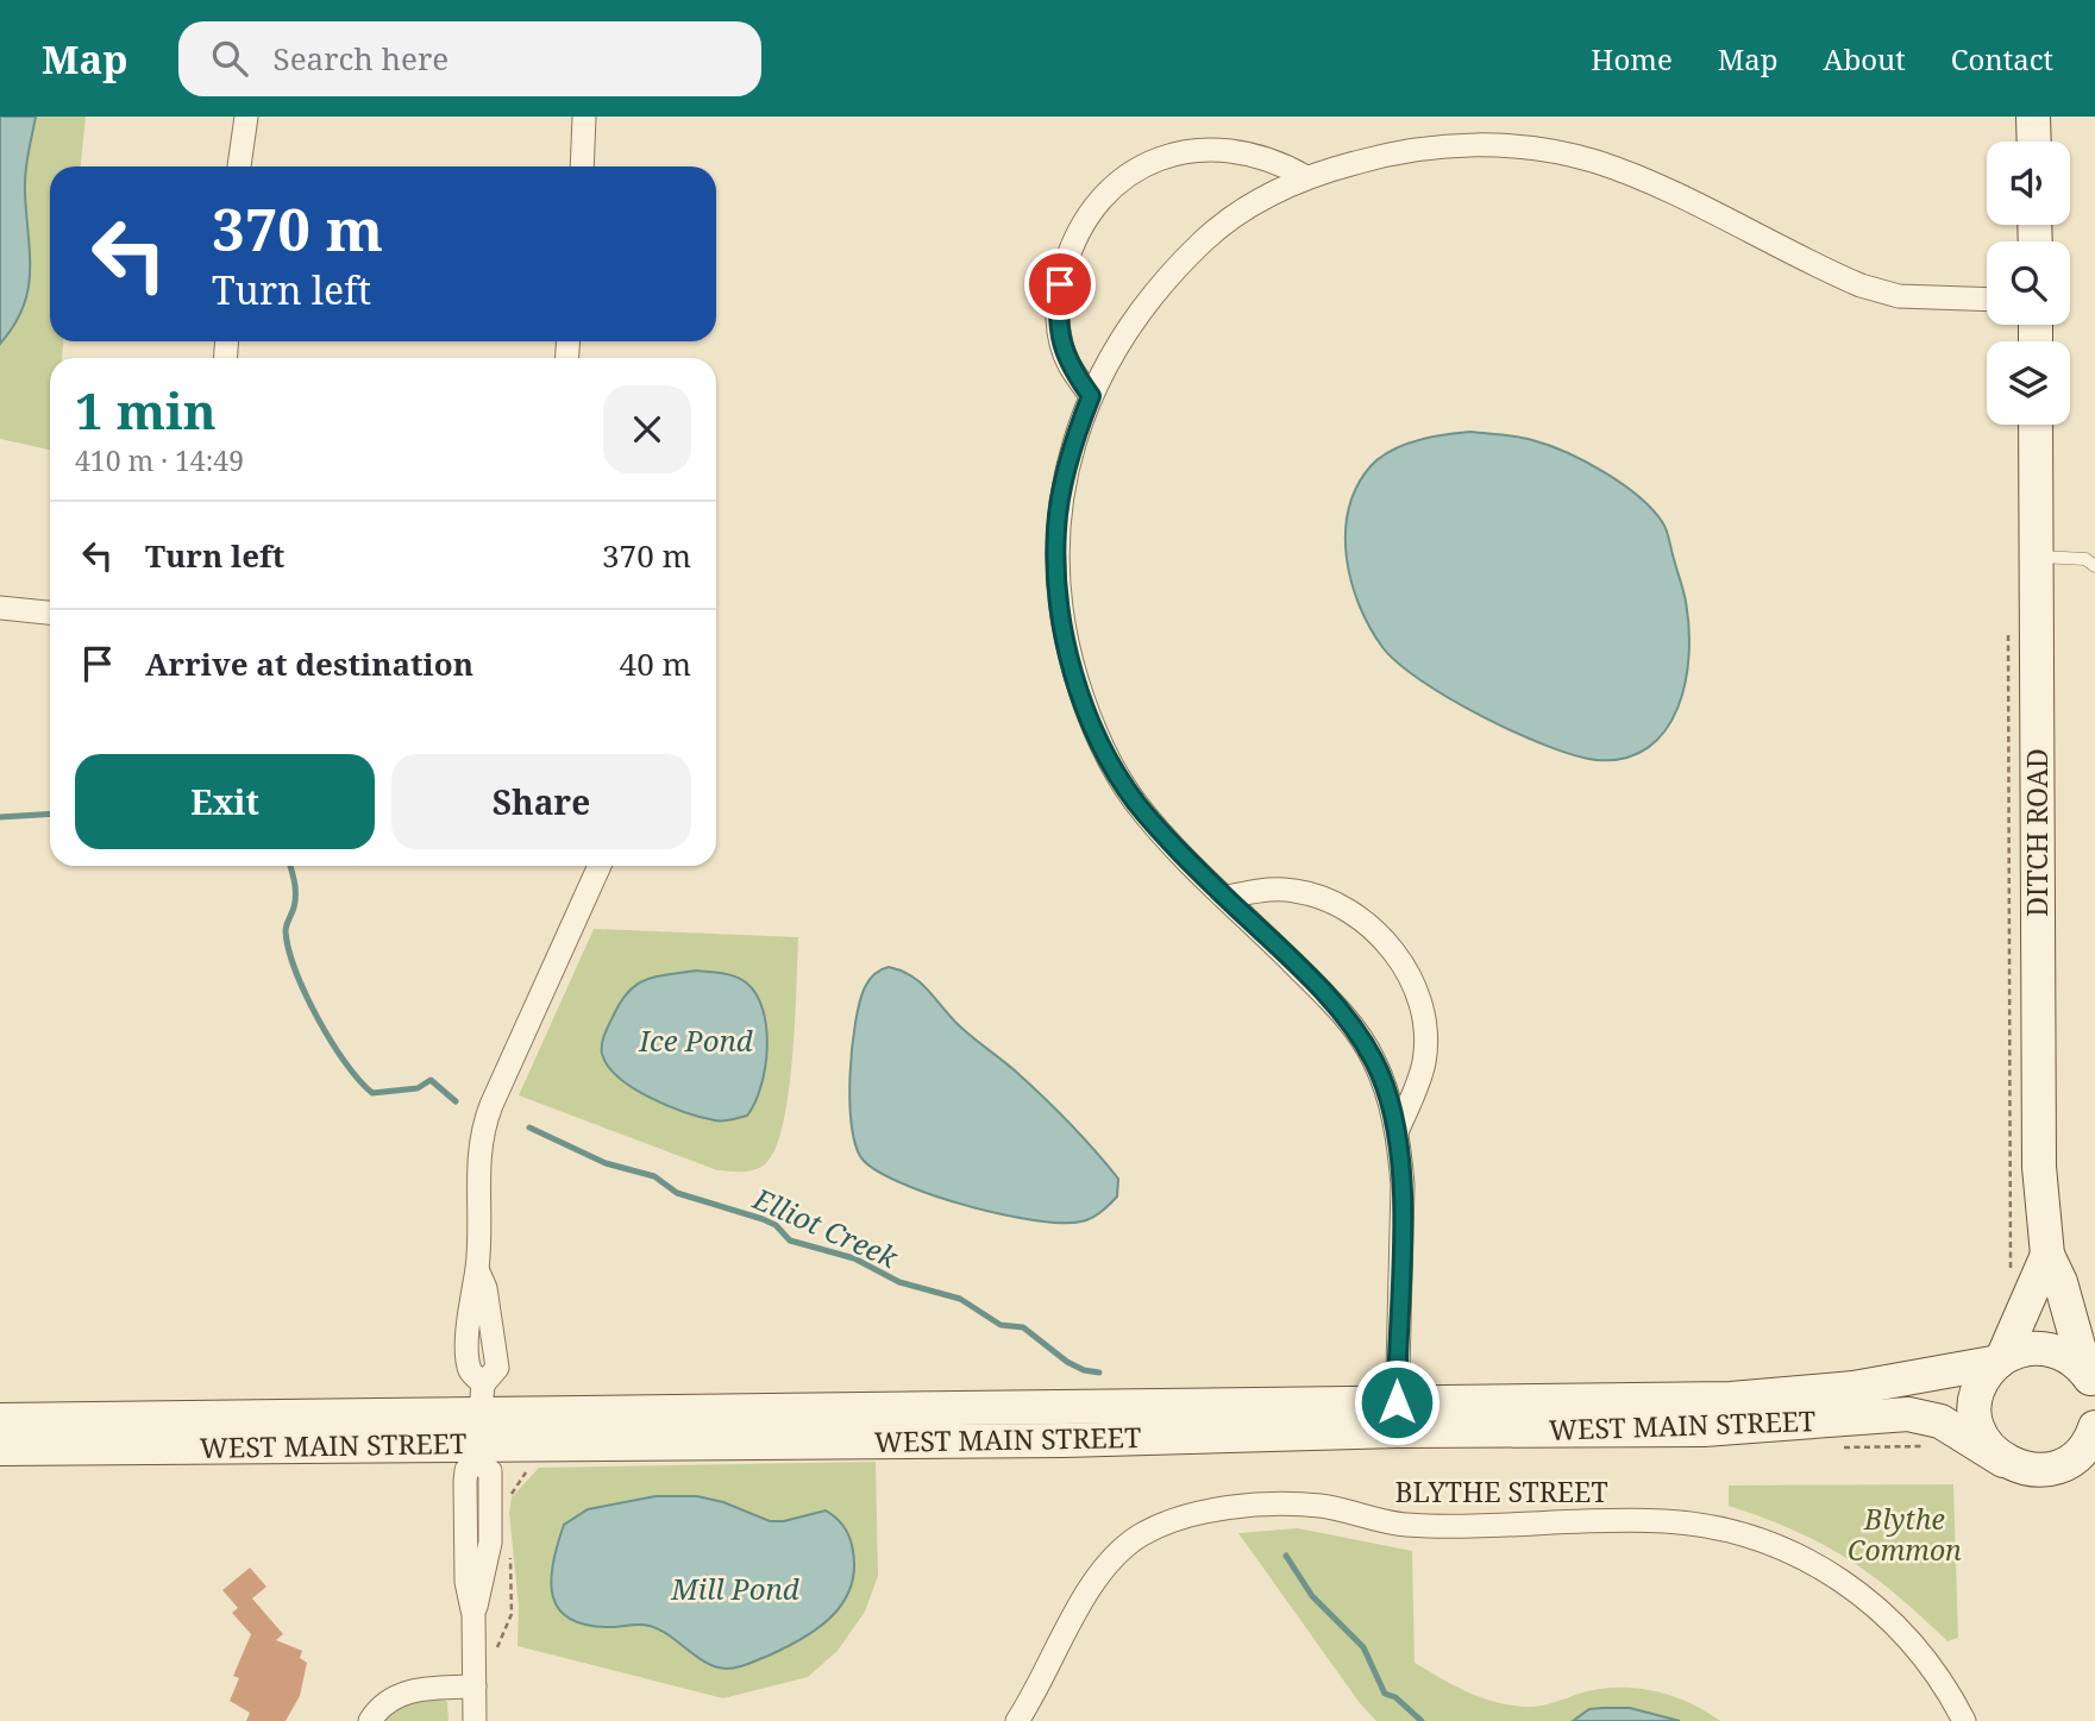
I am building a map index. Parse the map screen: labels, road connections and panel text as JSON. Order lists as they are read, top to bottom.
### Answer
{
  "streets": {
    "street": ["DITCH ROAD", "WEST MAIN STREET", "BLYTHE STREET"]
  },
  "crossings": [
    ["DITCH ROAD", "WEST MAIN STREET"]
  ],
  "water": ["Ice Pond", "Elliot Creek", "Mill Pond"],
  "parks": ["Blythe Common"],
  "page": {
    "header": "Map",
    "search": "Search here",
    "nav": [
      "Home",
      "Map",
      "About",
      "Contact"
    ],
    "turn": ["370 m", "Turn left"],
    "heading": ["1 min", "410 m · 14:49"],
    "list": [
      {
        "name": "Turn left",
        "value": "370 m"
      },
      {
        "name": "Arrive at destination",
        "value": "40 m"
      }
    ],
    "buttons": ["Exit", "Share"]
  }
}
